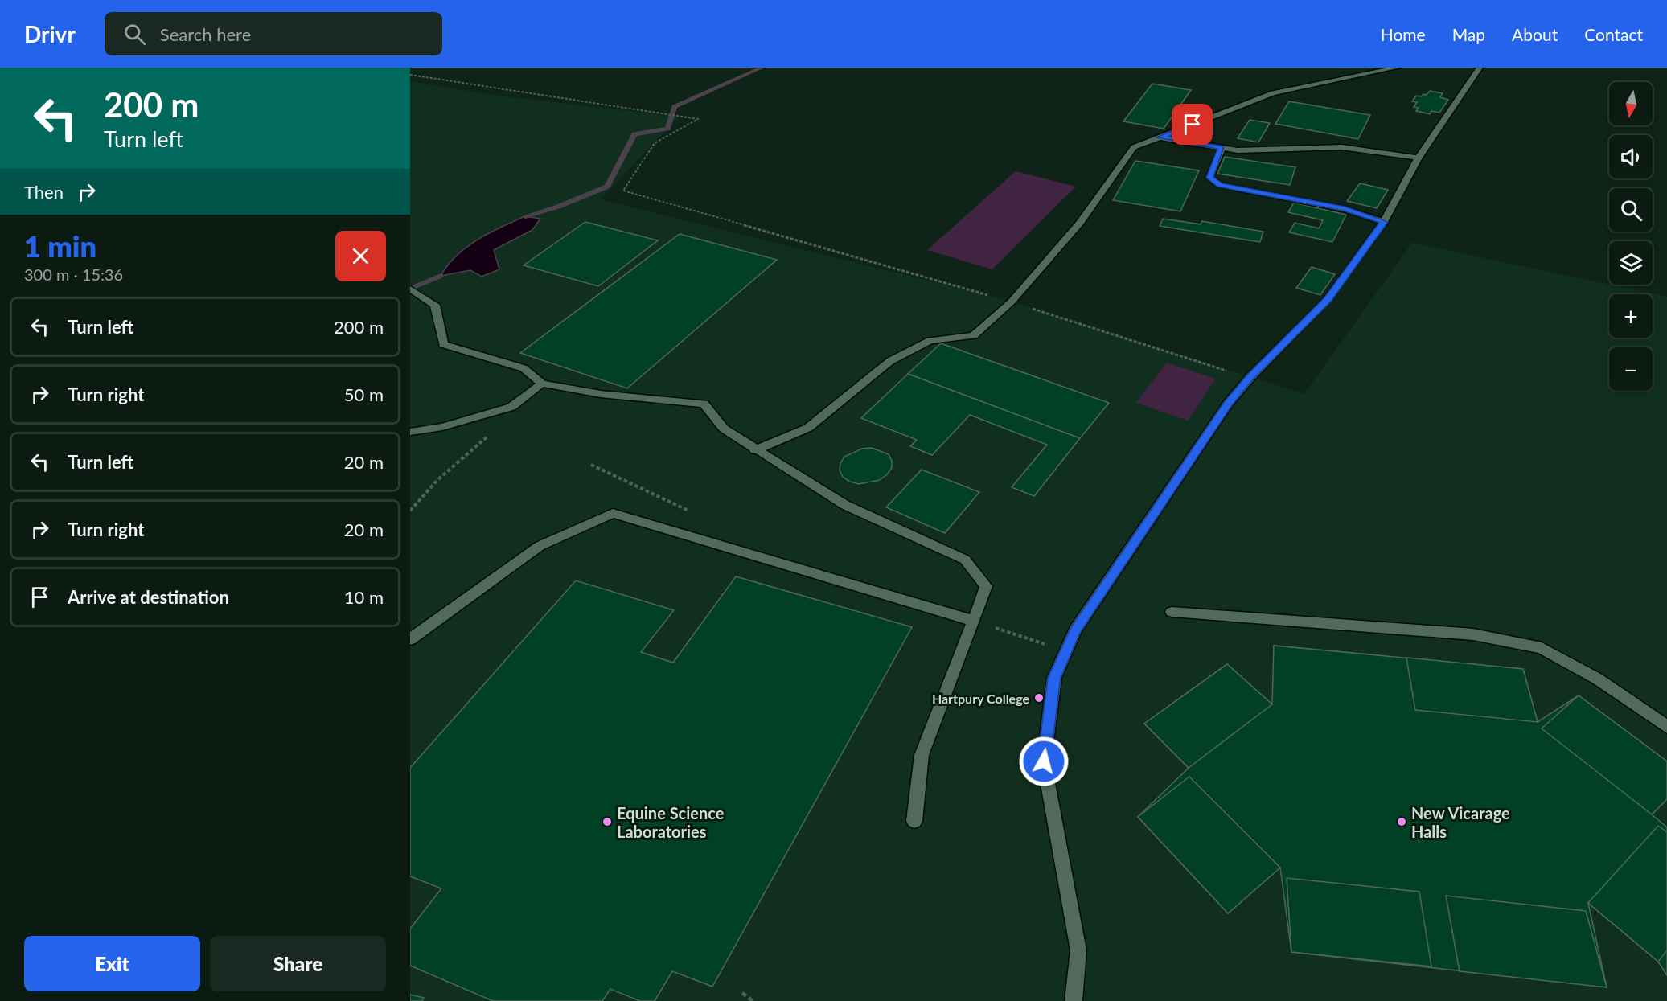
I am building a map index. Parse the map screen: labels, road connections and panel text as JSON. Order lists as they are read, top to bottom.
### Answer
{
  "places": ["Hartpury College", "Equine Science Laboratories", "New Vicarage Halls"],
  "north": "bottom",
  "page": {
    "header": "Drivr",
    "search": "Search here",
    "nav": [
      "Home",
      "Map",
      "About",
      "Contact"
    ],
    "turn": ["200 m", "Turn left"],
    "map_buttons": ["+", "−"],
    "then": "Then",
    "heading": ["1 min", "300 m · 15:36"],
    "list": [
      {
        "name": "Turn left",
        "value": "200 m"
      },
      {
        "name": "Turn right",
        "value": "50 m"
      },
      {
        "name": "Turn left",
        "value": "20 m"
      },
      {
        "name": "Turn right",
        "value": "20 m"
      },
      {
        "name": "Arrive at destination",
        "value": "10 m"
      }
    ],
    "buttons": ["Exit", "Share"]
  }
}
